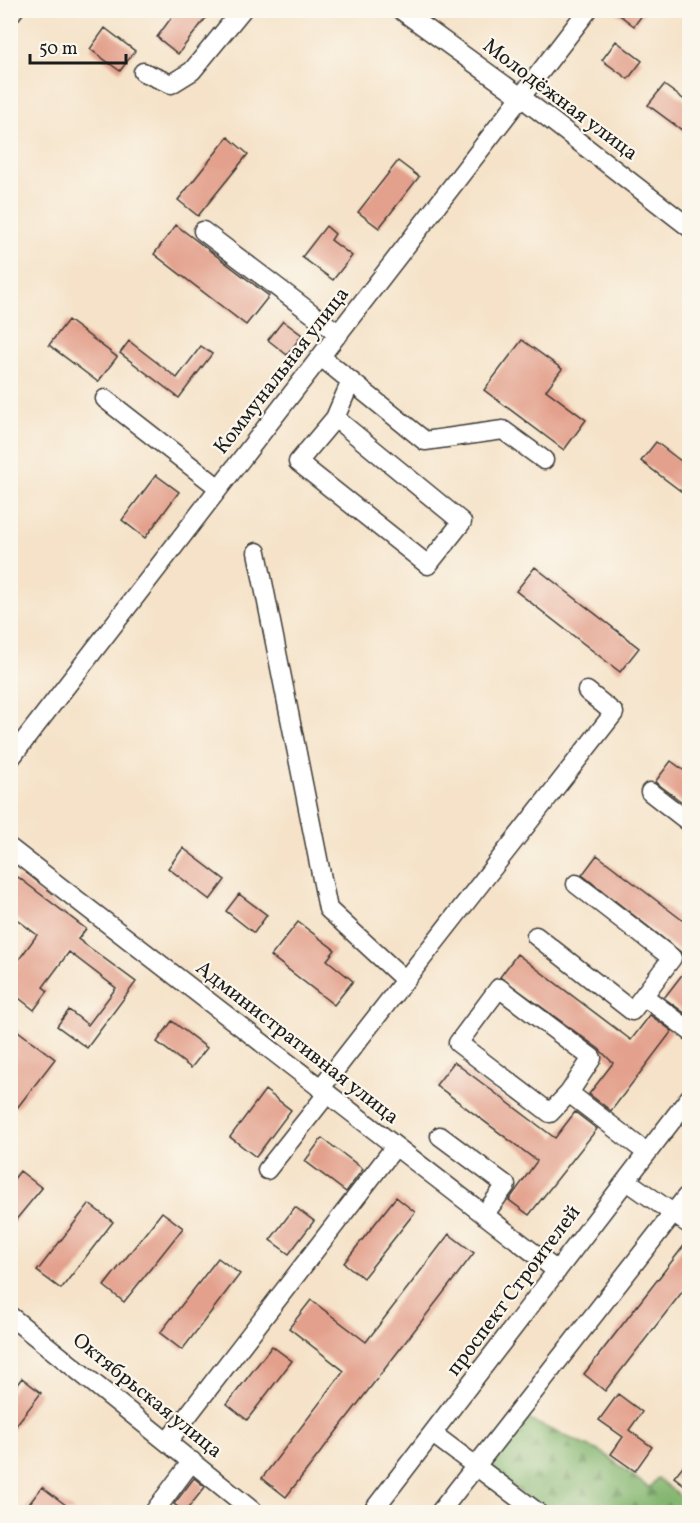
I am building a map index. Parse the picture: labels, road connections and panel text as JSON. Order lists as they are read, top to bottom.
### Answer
{
  "streets": {
    "street": [
      "Молодёжная улица",
      "Коммунальная улица",
      "Административная улица",
      "проспект Строителей",
      "Октябрьская улица"
    ]
  },
  "crossings": [
    ["Молодёжная улица", "Коммунальная улица"],
    ["Административная улица", "проспект Строителей"]
  ],
  "scale_bar": "50 m"
}
